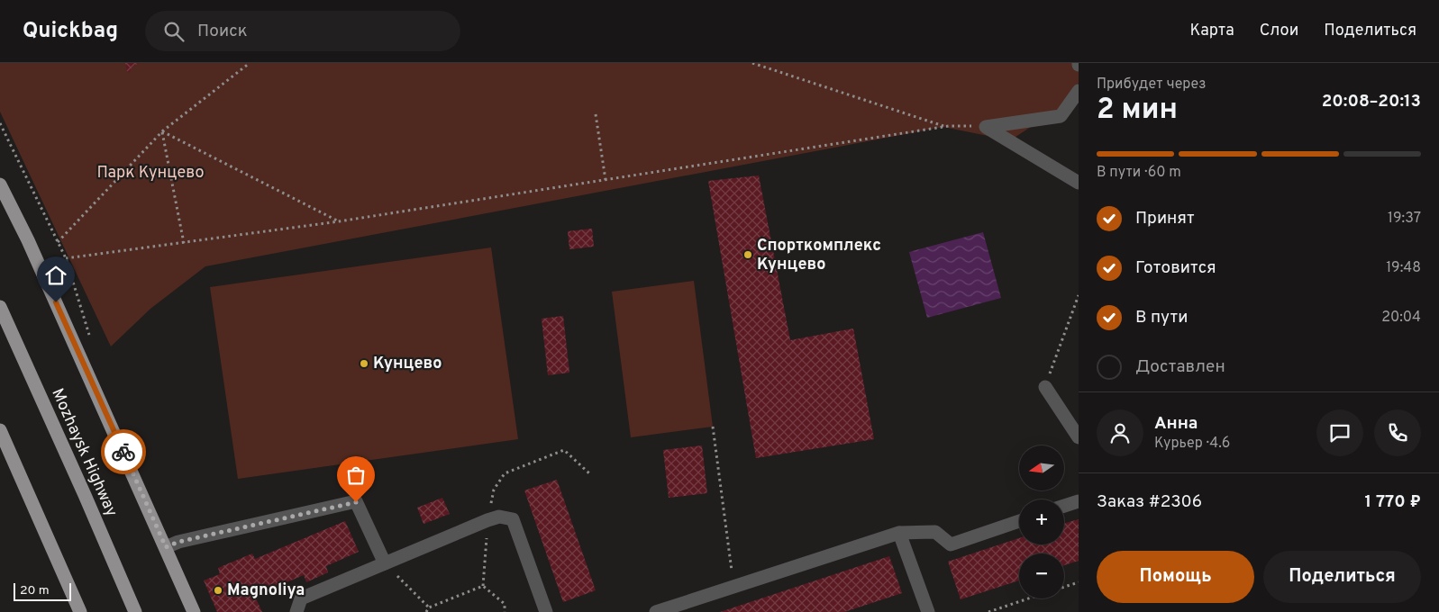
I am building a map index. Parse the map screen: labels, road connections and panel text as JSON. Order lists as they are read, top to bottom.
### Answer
{
  "streets": {
    "main road": ["Mozhaysk Highway"]
  },
  "parks": ["Парк Кунцево"],
  "places": ["Спорткомплекс Кунцево", "Кунцево", "Magnoliya"],
  "scale_bar": "20 m",
  "north": "left",
  "page": {
    "header": "Quickbag",
    "search": "Поиск",
    "nav": ["Карта", "Слои", "Поделиться"],
    "heading": ["2 мин", "Прибудет через", "20:08–20:13"],
    "panel": [
      "Анна",
      "Курьер · 4.6",
      "Заказ #2306",
      "1 770 ₽"
    ],
    "bar": "В пути · 60 m",
    "list": [
      ["Принят", "19:37"],
      ["Готовится", "19:48"],
      ["В пути", "20:04"],
      "Доставлен"
    ],
    "map_buttons": ["+", "−"],
    "buttons": ["Помощь", "Поделиться"],
    "scale": "20 m"
  }
}
